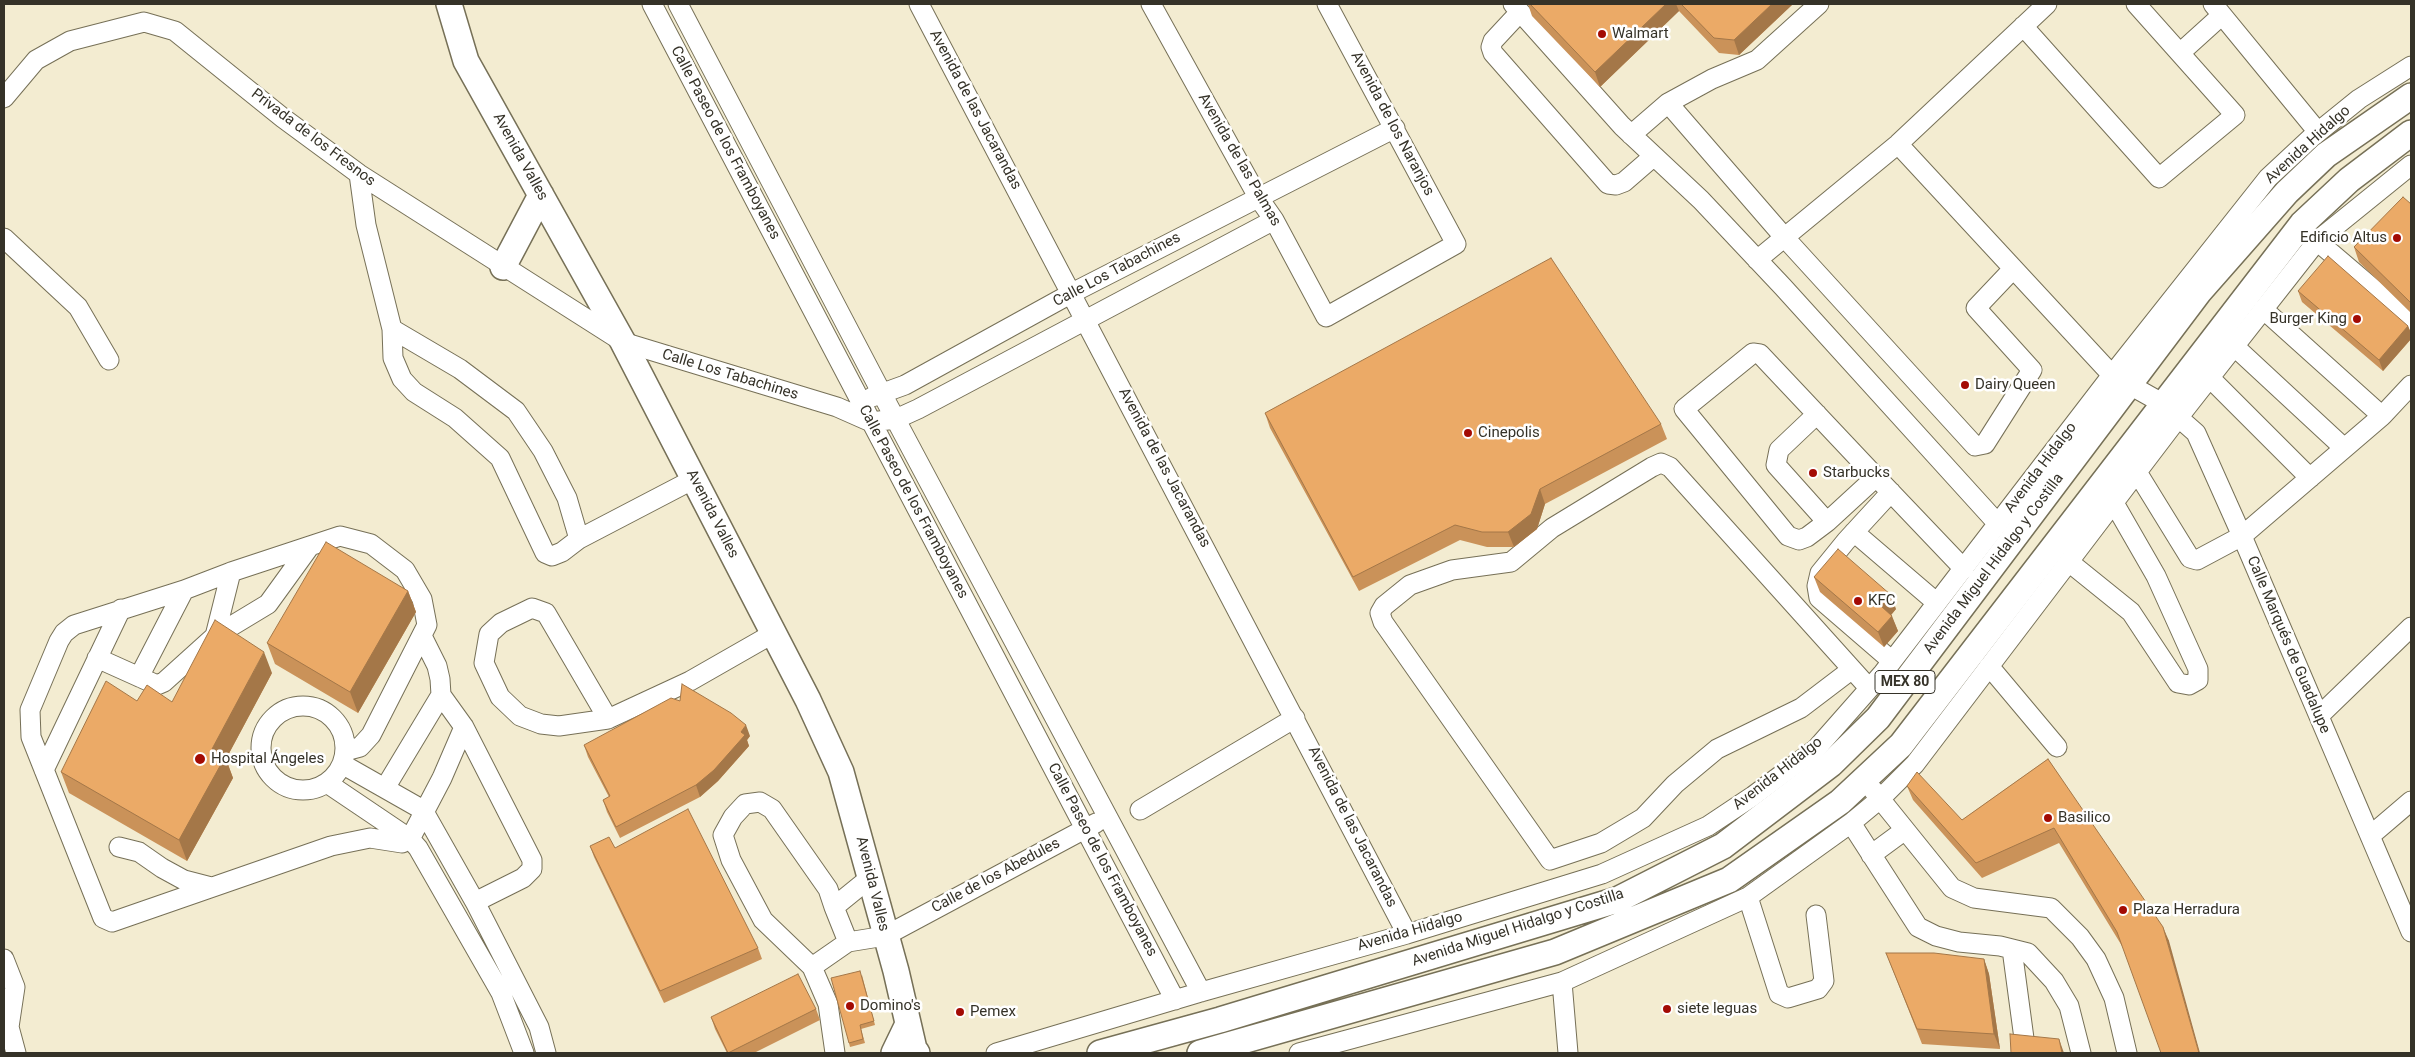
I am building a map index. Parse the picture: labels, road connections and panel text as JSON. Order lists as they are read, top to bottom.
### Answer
{
  "streets": {
    "main road": ["Avenida Valles", "Avenida Miguel Hidalgo y Costilla", "MEX 80"],
    "street": [
      "Avenida de las Jacarandas",
      "Avenida de los Naranjos",
      "Privada de los Fresnos",
      "Calle Paseo de los Framboyanes",
      "Avenida Hidalgo",
      "Avenida de las Palmas",
      "Calle Los Tabachines",
      "Calle Marqués de Guadalupe",
      "Calle de los Abedules"
    ]
  },
  "crossings": [
    ["Avenida de las Jacarandas", "Avenida Hidalgo"],
    ["Avenida de las Jacarandas", "Calle Los Tabachines"],
    ["Avenida de los Naranjos", "Avenida de las Palmas"],
    ["Avenida de los Naranjos", "Calle Los Tabachines"],
    ["Privada de los Fresnos", "Avenida Valles"],
    ["Privada de los Fresnos", "Calle Los Tabachines"],
    ["Calle Paseo de los Framboyanes", "Avenida Hidalgo"],
    ["Calle Paseo de los Framboyanes", "Calle Los Tabachines"],
    ["Calle Paseo de los Framboyanes", "Calle de los Abedules"],
    ["Avenida Hidalgo", "Avenida Miguel Hidalgo y Costilla"],
    ["Avenida Hidalgo", "Calle Marqués de Guadalupe"],
    ["Avenida Valles", "Calle Los Tabachines"],
    ["Avenida Valles", "Calle de los Abedules"],
    ["Avenida de las Palmas", "Calle Los Tabachines"],
    ["Avenida Miguel Hidalgo y Costilla", "Calle Marqués de Guadalupe"]
  ],
  "places": [
    "Walmart",
    "Edificio Altus",
    "Burger King",
    "Dairy Queen",
    "Cinepolis",
    "Starbucks",
    "KFC",
    "Hospital Ángeles",
    "Basilico",
    "Plaza Herradura",
    "Domino's",
    "siete leguas",
    "Pemex"
  ]
}
